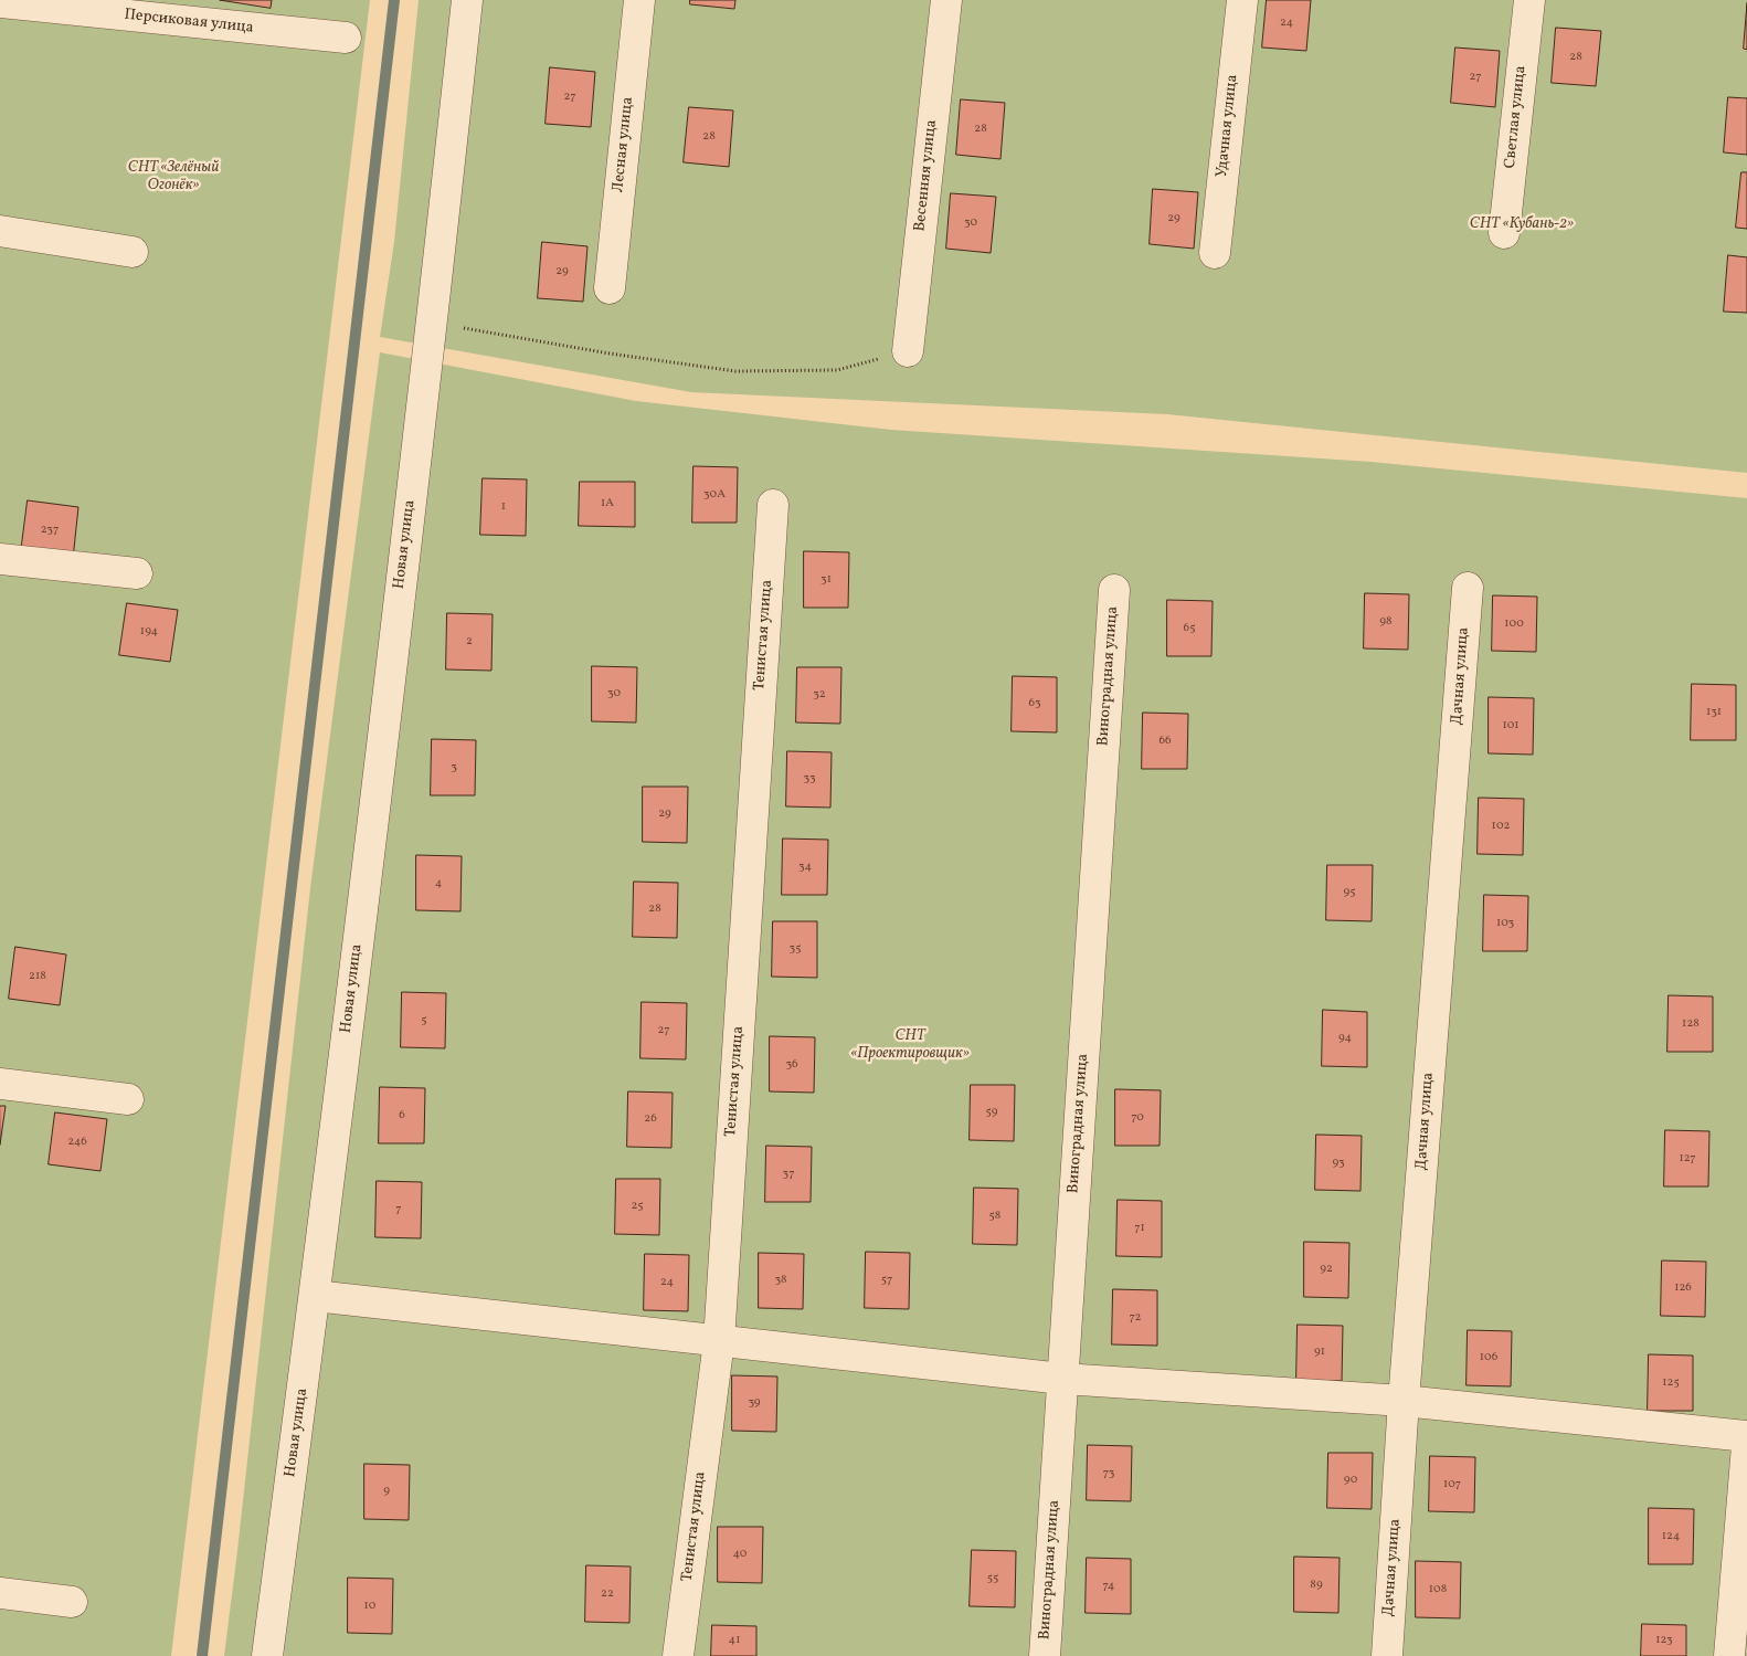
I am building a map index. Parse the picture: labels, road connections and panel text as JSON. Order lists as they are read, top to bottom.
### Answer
{
  "streets": {
    "street": [
      "Персиковая улица",
      "Светлая улица",
      "Удачная улица",
      "Лесная улица",
      "Весенняя улица",
      "Новая улица",
      "Тенистая улица",
      "Виноградная улица",
      "Дачная улица"
    ]
  },
  "parks": ["СНТ «Зелёный Огонёк»", "СНТ «Кубань-2»", "СНТ «Проектировщик»"],
  "house_numbers": [
    "24",
    "28",
    "27",
    "27",
    "28",
    "28",
    "29",
    "30",
    "29",
    "30А",
    "1А",
    "1",
    "237",
    "31",
    "98",
    "100",
    "65",
    "194",
    "2",
    "30",
    "32",
    "63",
    "131",
    "101",
    "66",
    "3",
    "33",
    "29",
    "102",
    "34",
    "4",
    "95",
    "28",
    "103",
    "35",
    "218",
    "5",
    "128",
    "27",
    "94",
    "36",
    "59",
    "6",
    "70",
    "26",
    "246",
    "127",
    "93",
    "37",
    "25",
    "7",
    "58",
    "71",
    "92",
    "38",
    "57",
    "24",
    "126",
    "72",
    "91",
    "106",
    "125",
    "39",
    "73",
    "90",
    "107",
    "9",
    "124",
    "40",
    "55",
    "89",
    "74",
    "108",
    "22",
    "10",
    "41",
    "123"
  ]
}
